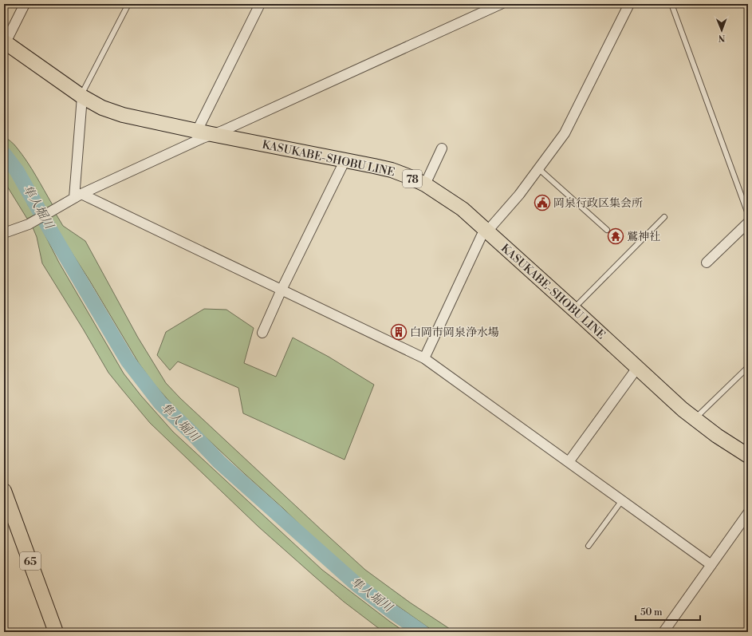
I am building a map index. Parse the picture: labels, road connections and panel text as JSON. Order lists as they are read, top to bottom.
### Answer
{
  "streets": {
    "main road": ["KASUKABE-SHOBU LINE", "78", "65"]
  },
  "water": ["隼人堀川"],
  "places": {
    "public building": ["岡泉行政区集会所"],
    "temple": ["鷲神社"],
    "building": ["白岡市岡泉浄水場"]
  },
  "scale_bar": "50 m",
  "north": "bottom"
}
